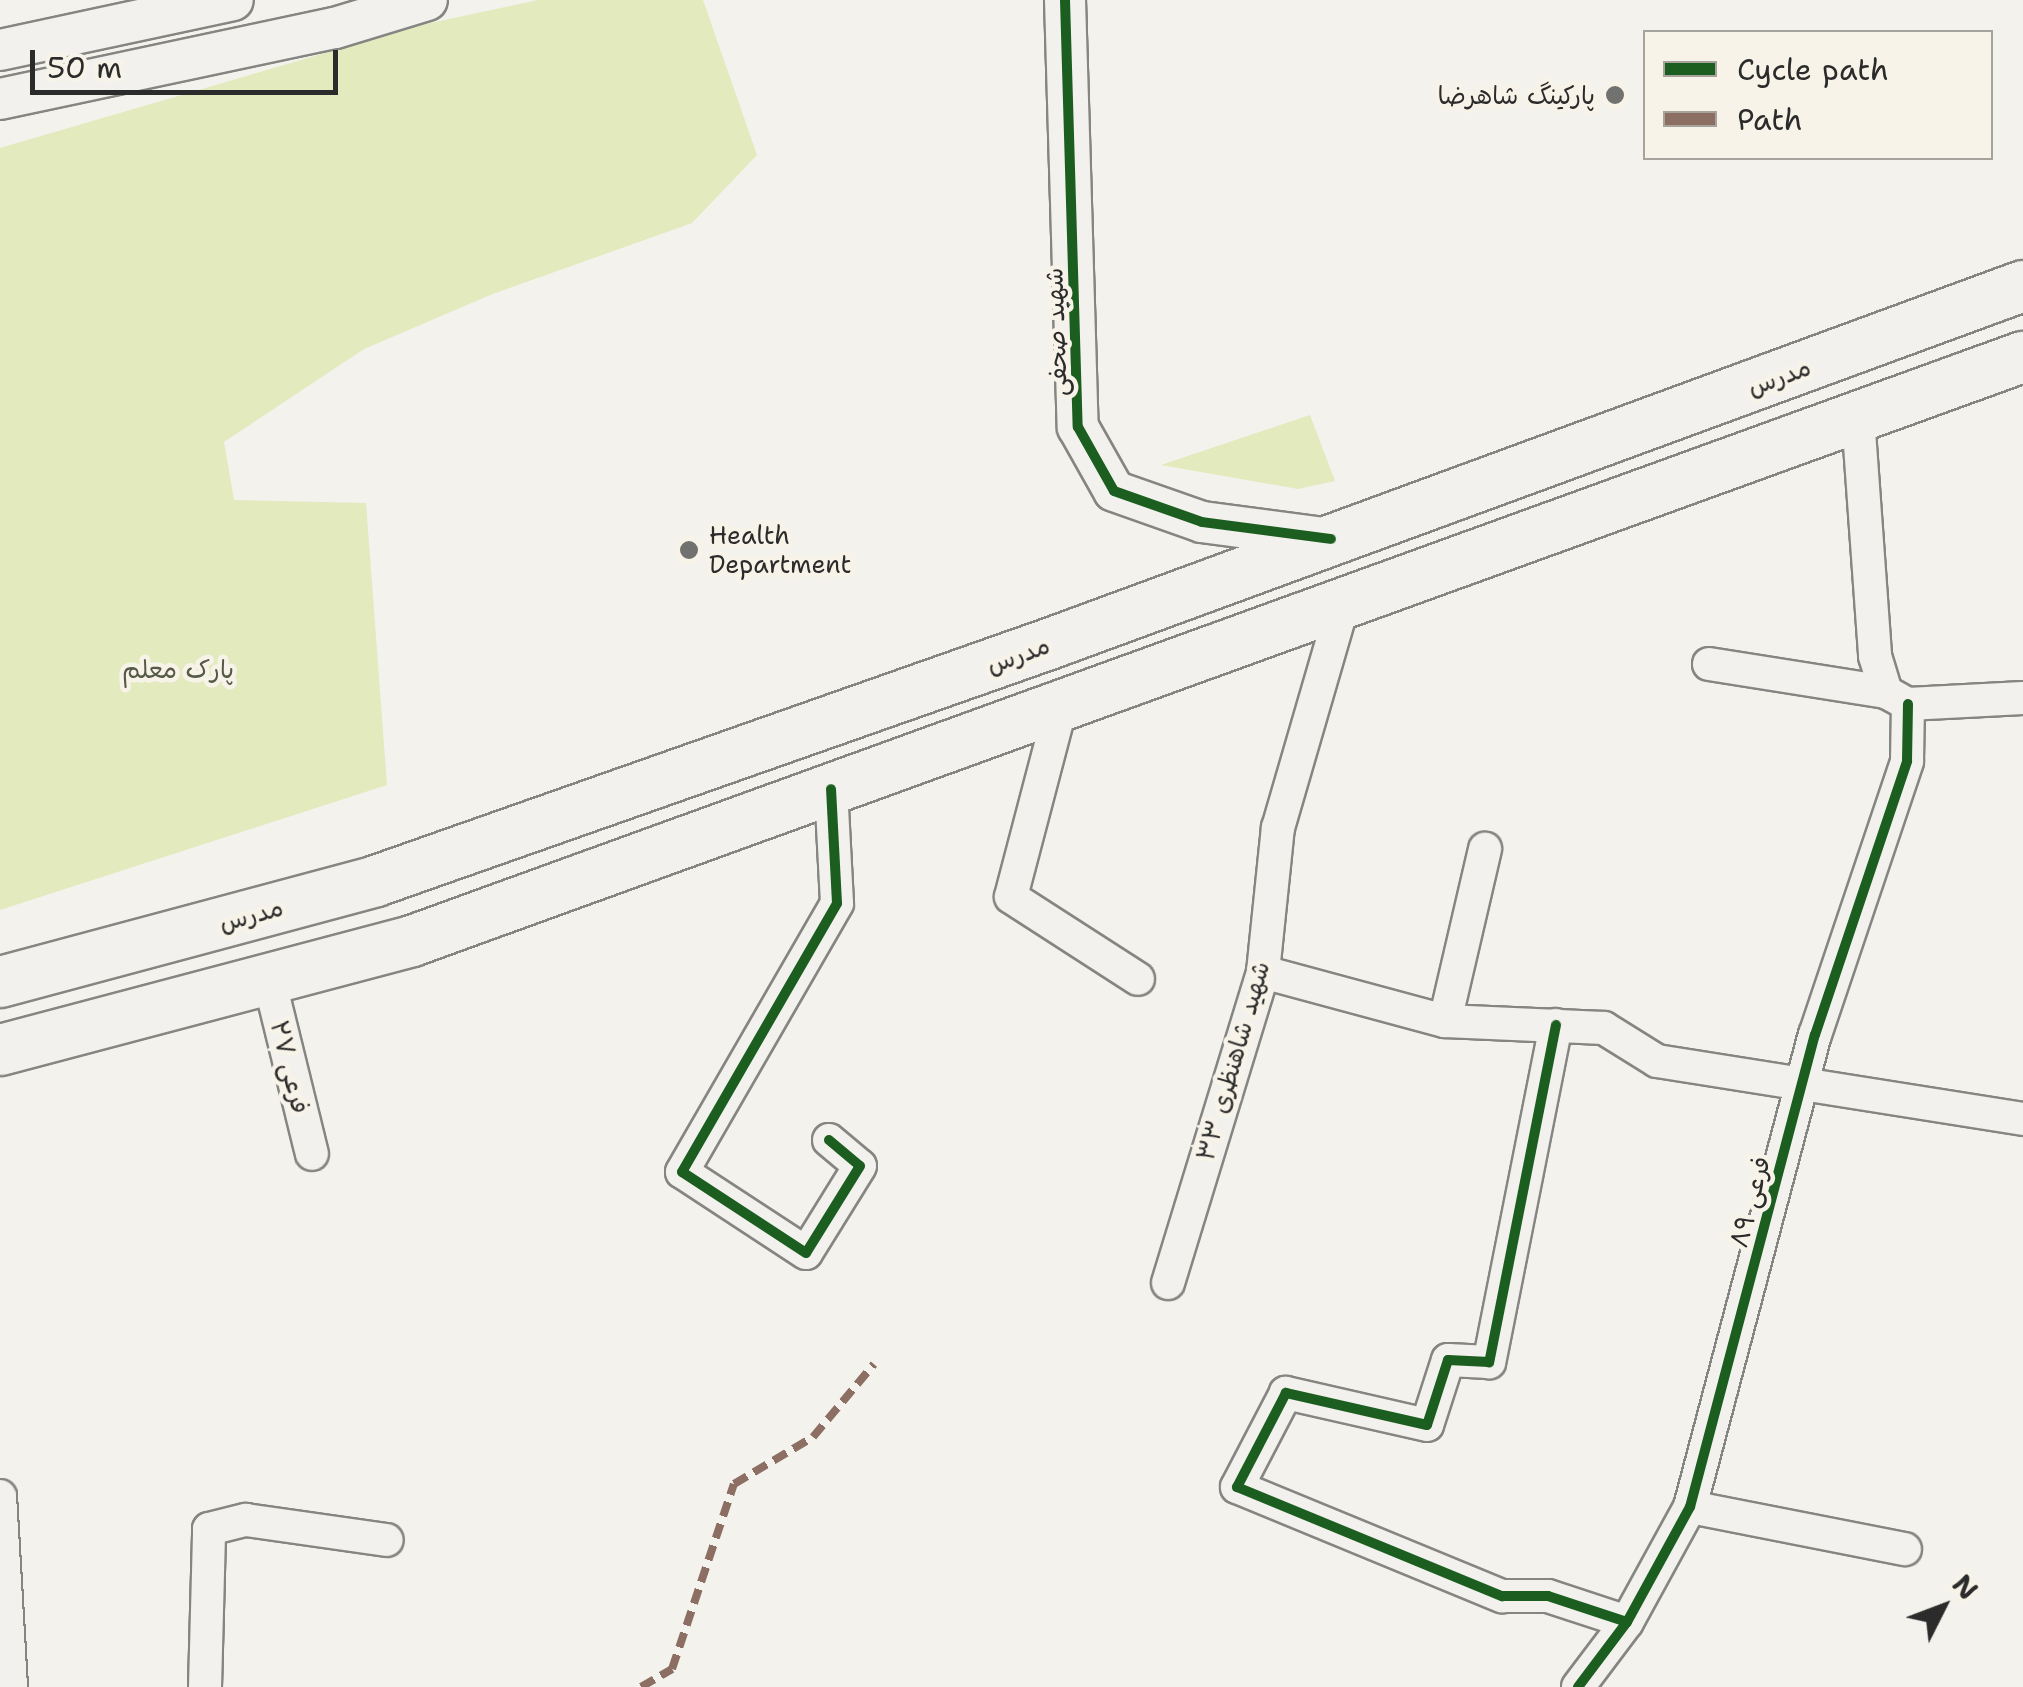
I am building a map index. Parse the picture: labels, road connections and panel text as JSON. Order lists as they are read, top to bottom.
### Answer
{
  "streets": {
    "main road": ["مدرس"],
    "street": [
      "شهید صحفی",
      "۳۳ شهید شاهنظری",
      "فرعی ۲۷",
      "فرعی ۸۹"
    ]
  },
  "crossings": [
    ["شهید صحفی", "مدرس"]
  ],
  "parks": ["پارک معلم"],
  "places": ["پارکینگ شاهرضا", "Health Department"],
  "legend": ["Cycle path", "Path"],
  "scale_bar": "50 m",
  "north": "top right"
}
